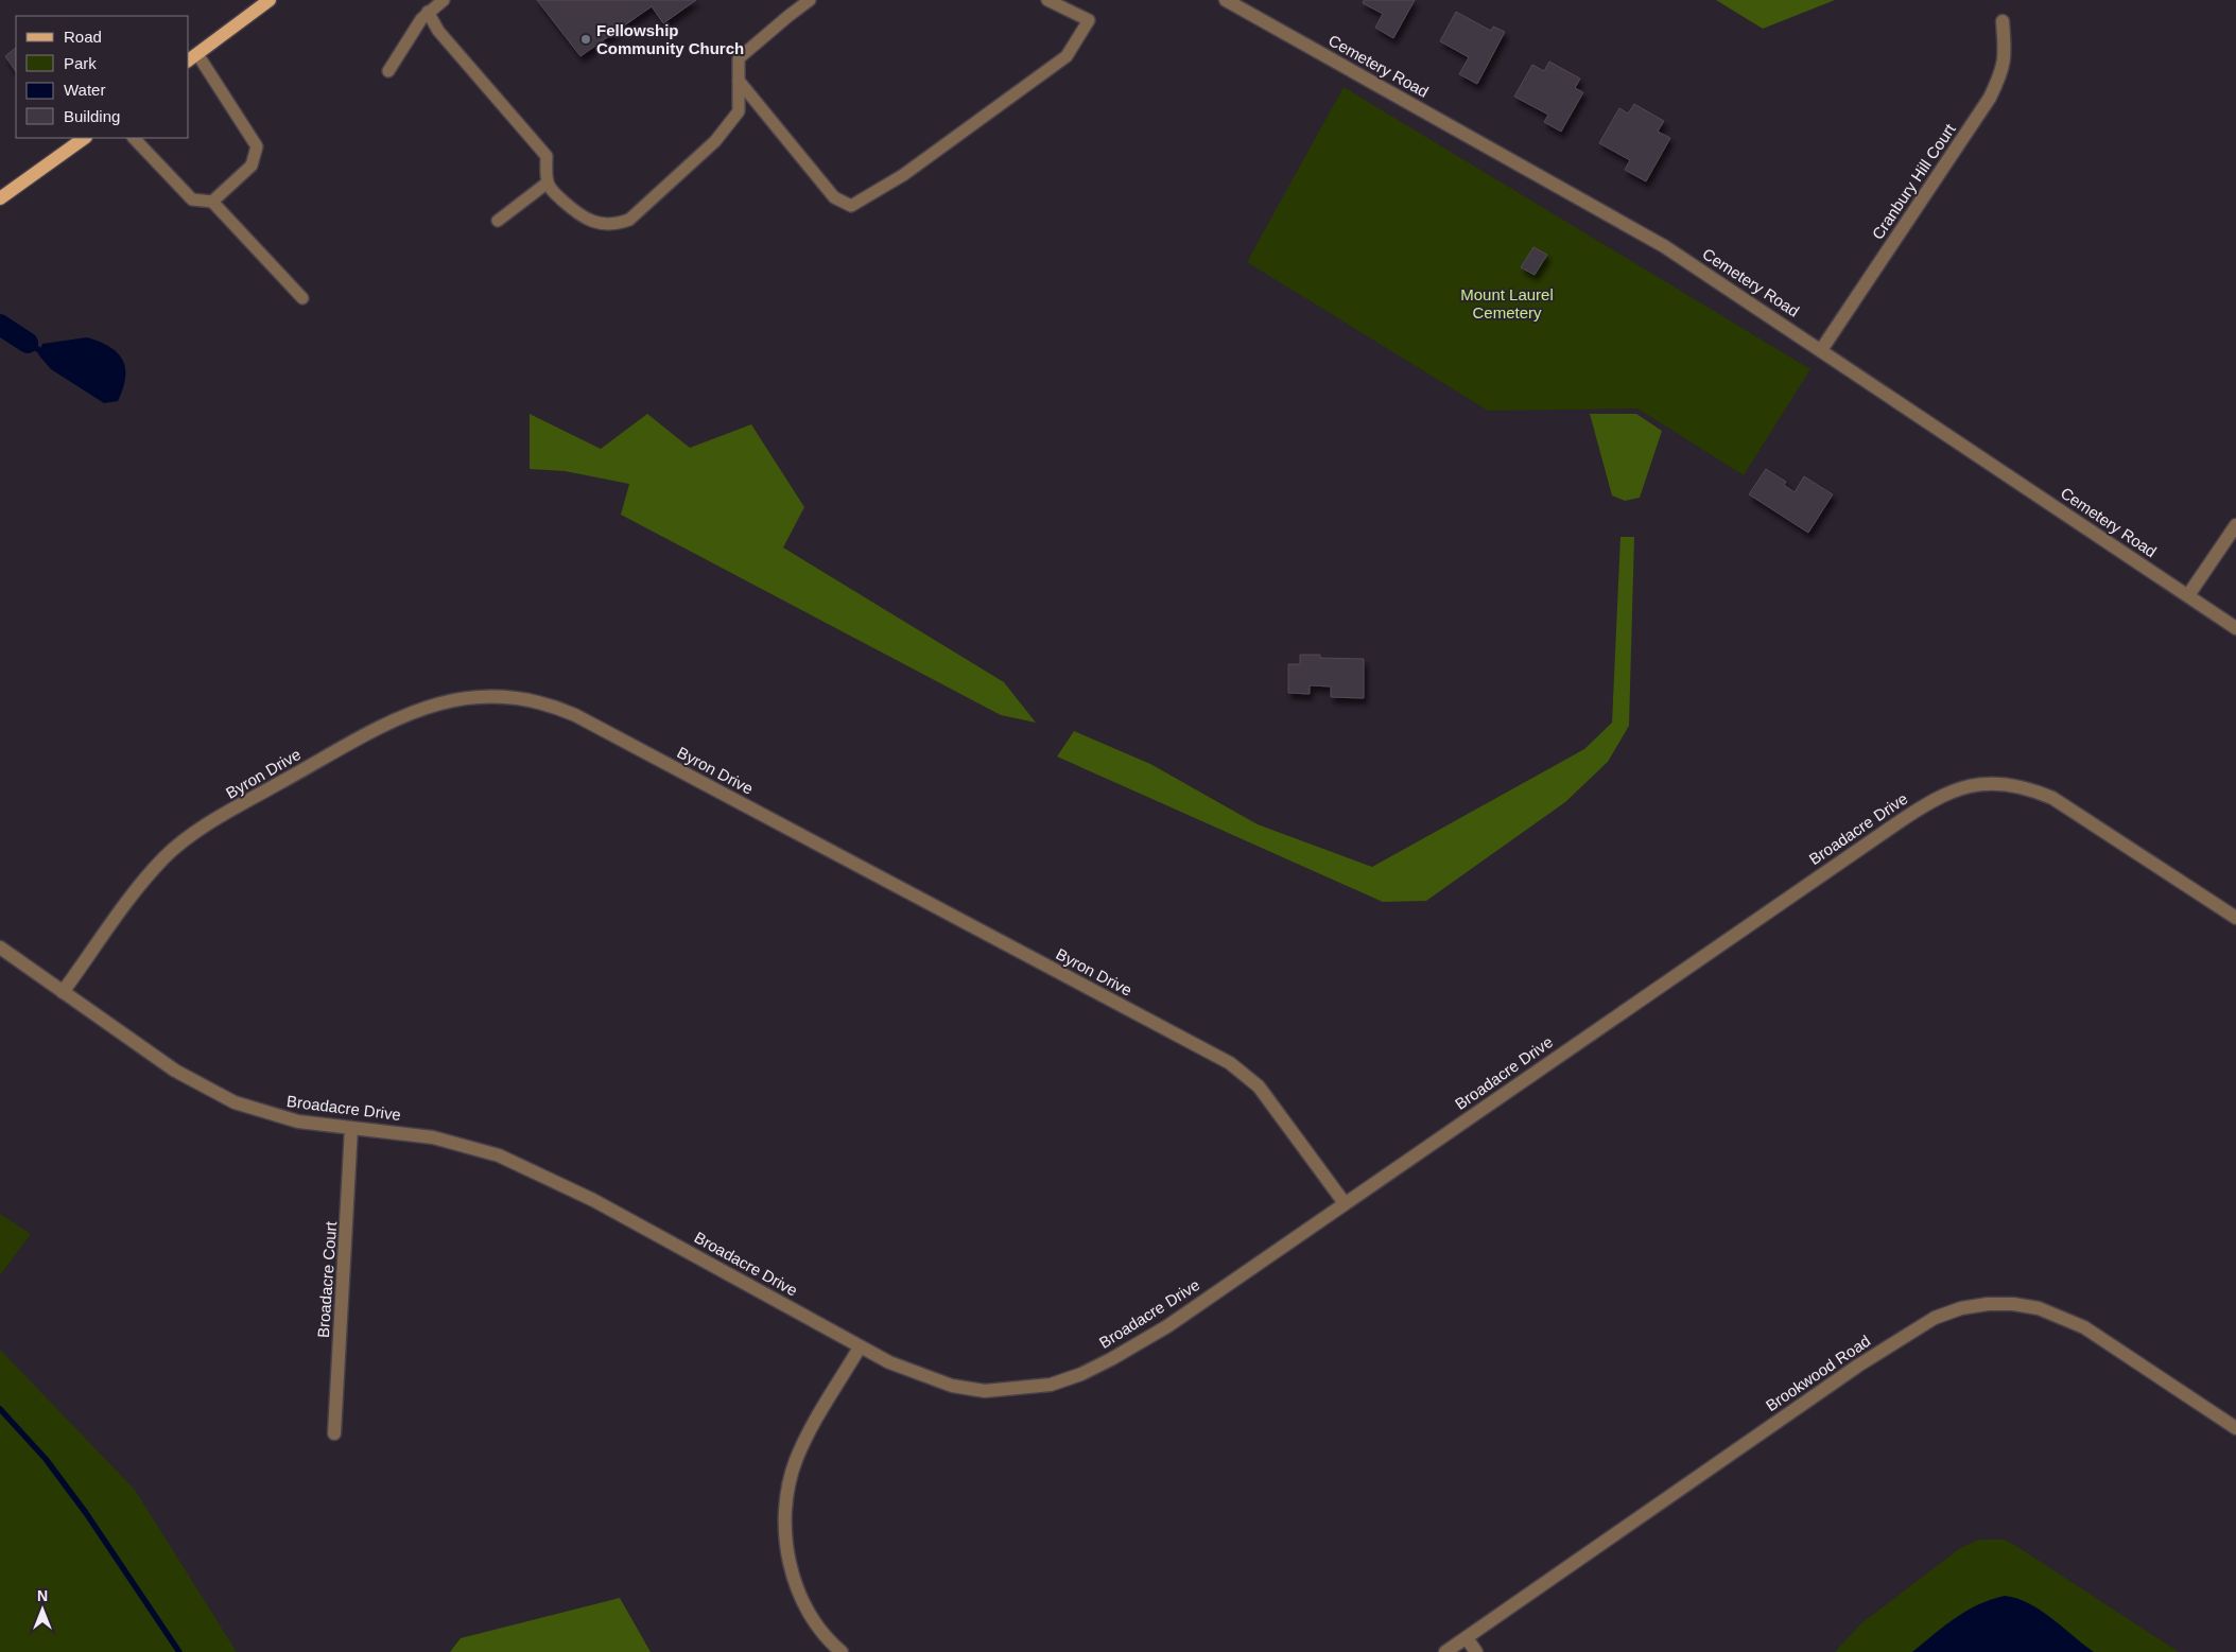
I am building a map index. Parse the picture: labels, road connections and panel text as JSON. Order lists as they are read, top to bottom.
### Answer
{
  "streets": {
    "street": [
      "Cemetery Road",
      "Cranbury Hill Court",
      "Byron Drive",
      "Broadacre Drive",
      "Broadacre Court",
      "Brookwood Road"
    ]
  },
  "crossings": [
    ["Cemetery Road", "Cranbury Hill Court"],
    ["Byron Drive", "Broadacre Drive"],
    ["Broadacre Drive", "Broadacre Court"]
  ],
  "parks": ["Mount Laurel Cemetery"],
  "places": ["Fellowship Community Church"],
  "legend": [
    "Road",
    "Park",
    "Water",
    "Building"
  ],
  "north": "top"
}
